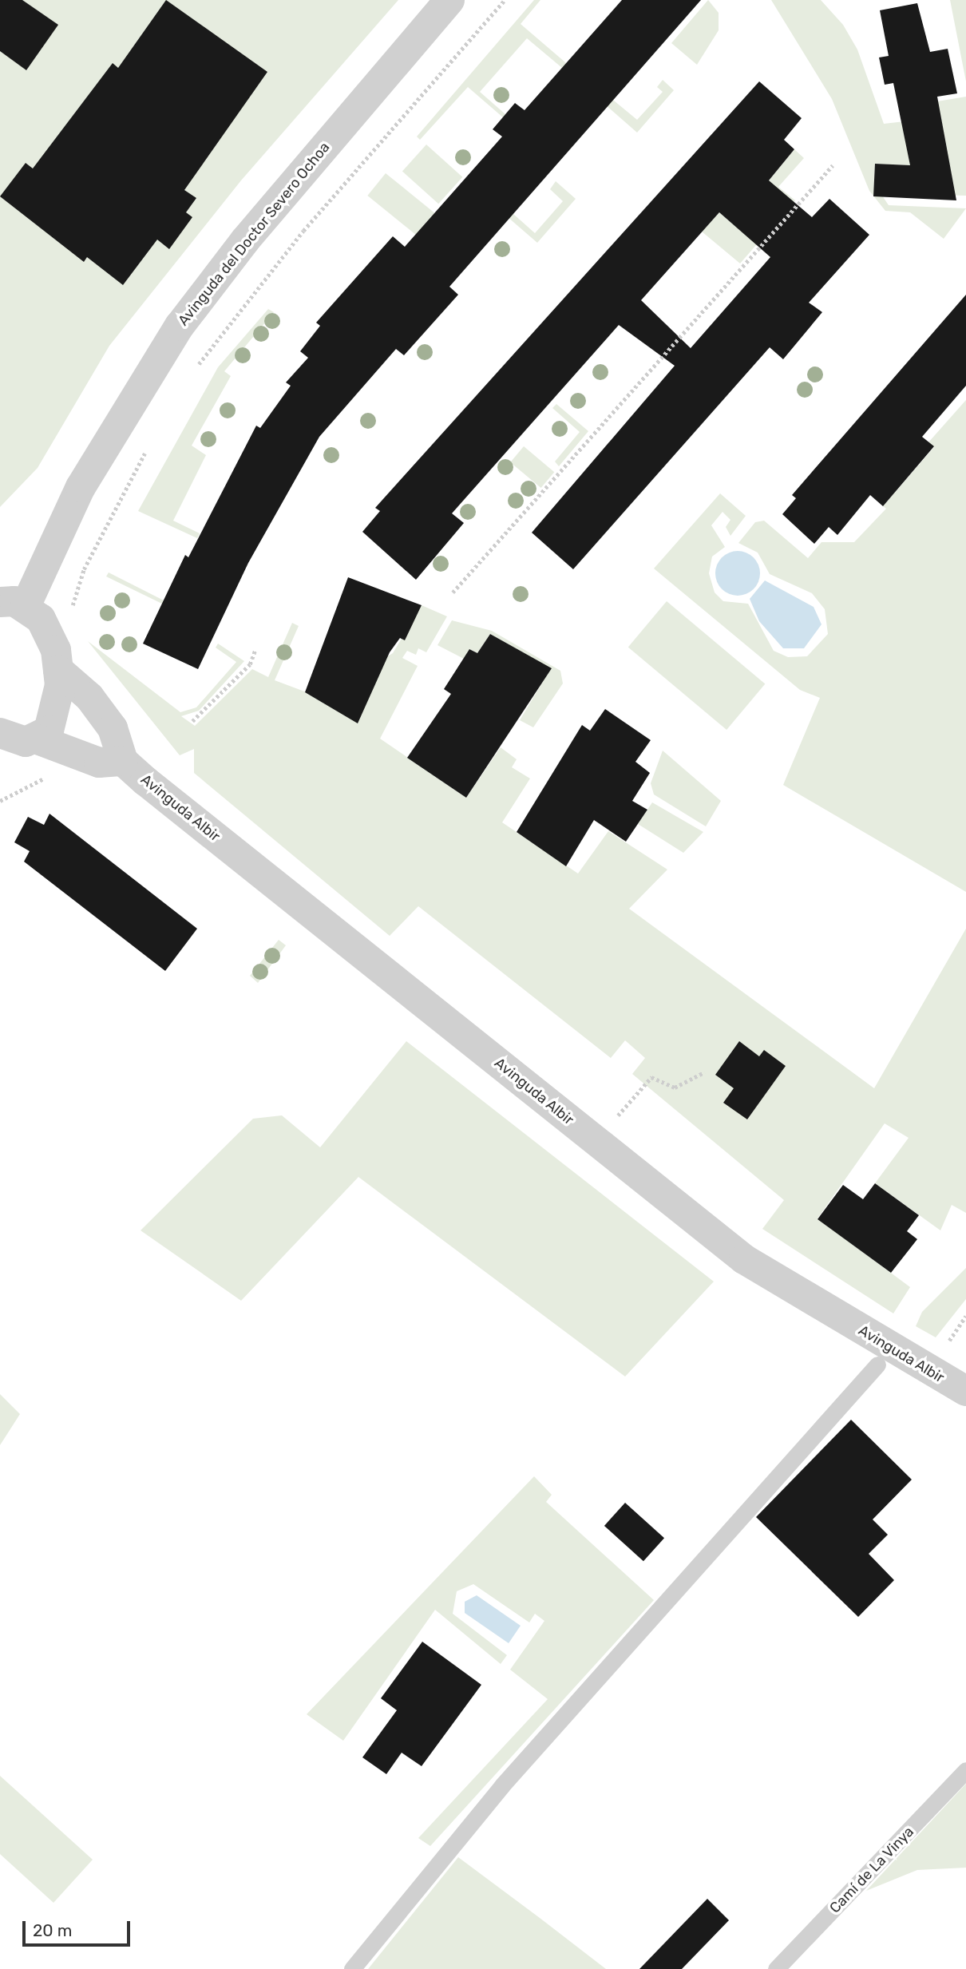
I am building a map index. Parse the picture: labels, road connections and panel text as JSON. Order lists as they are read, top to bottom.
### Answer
{
  "streets": {
    "street": ["Avinguda del Doctor Severo Ochoa", "Avinguda Albir"],
    "lane": ["Camí de La Vinya"]
  },
  "scale_bar": "20 m"
}
